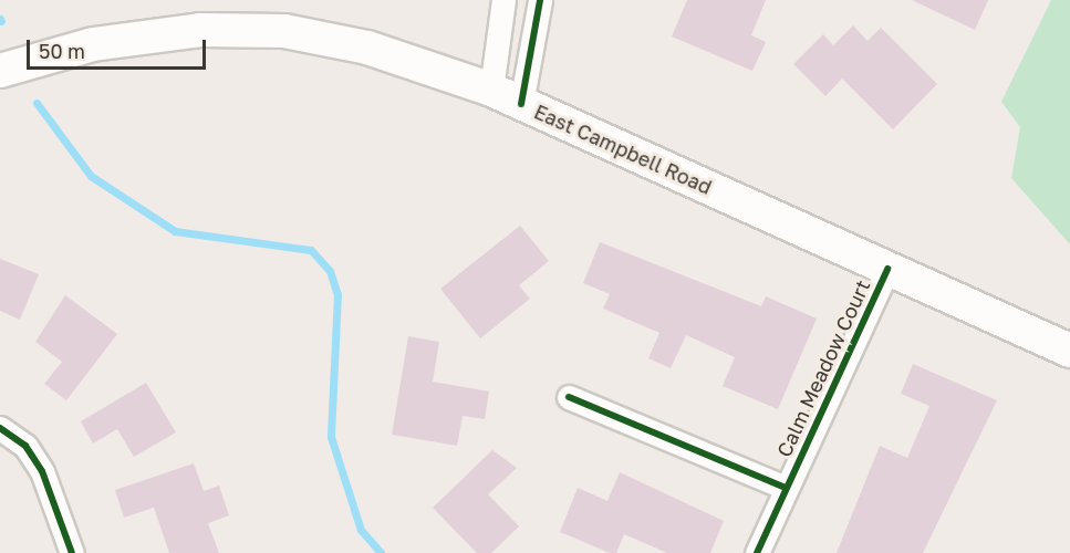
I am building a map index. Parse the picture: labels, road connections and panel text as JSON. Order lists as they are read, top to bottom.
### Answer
{
  "streets": {
    "main road": ["East Campbell Road"],
    "street": ["Calm Meadow Court"]
  },
  "crossings": [
    ["East Campbell Road", "Calm Meadow Court"]
  ],
  "scale_bar": "50 m"
}
